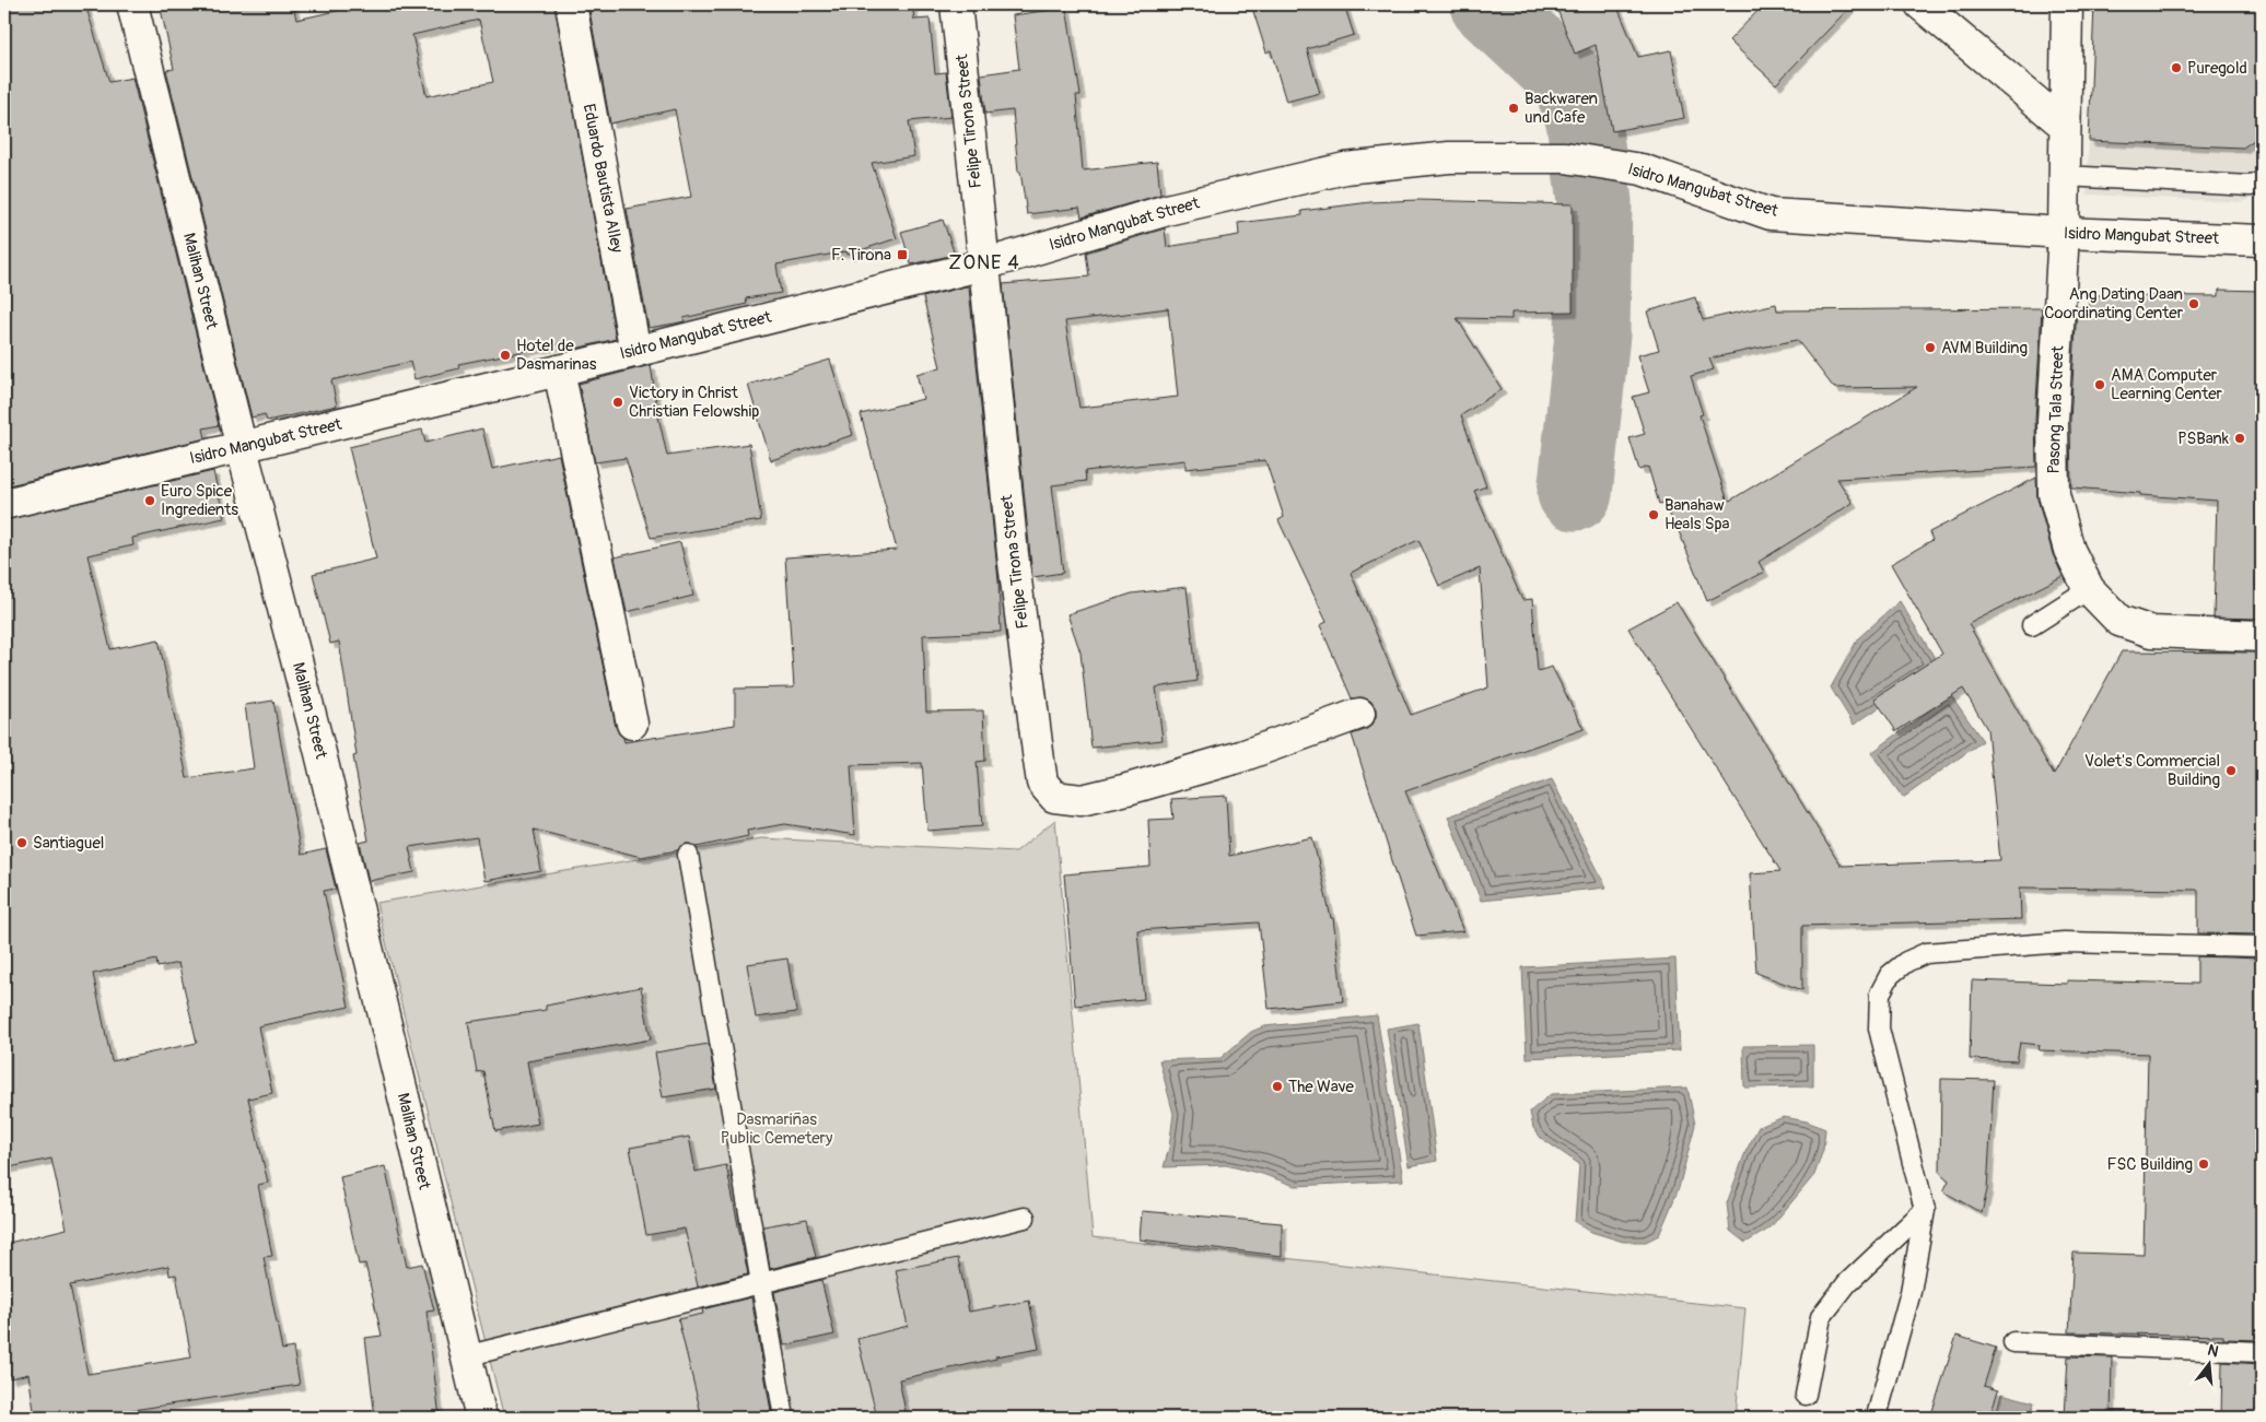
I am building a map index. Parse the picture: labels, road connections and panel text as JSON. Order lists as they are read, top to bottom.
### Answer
{
  "streets": {
    "street": [
      "Felipe Tirona Street",
      "Eduardo Bautista Alley",
      "Isidro Mangubat Street",
      "Malihan Street",
      "Pasong Tala Street"
    ]
  },
  "crossings": [
    ["Felipe Tirona Street", "Isidro Mangubat Street"],
    ["Eduardo Bautista Alley", "Isidro Mangubat Street"],
    ["Isidro Mangubat Street", "Malihan Street"],
    ["Isidro Mangubat Street", "Pasong Tala Street"]
  ],
  "districts": ["ZONE 4"],
  "parks": ["Dasmariñas Public Cemetery"],
  "places": {
    "other": [
      "Puregold",
      "Backwaren und Cafe",
      "Ang Dating Daan Coordinating Center",
      "AVM Building",
      "Hotel de Dasmarinas",
      "AMA Computer Learning Center",
      "Victory in Christ Christian Felowship",
      "PSBank",
      "Euro Spice Ingredients",
      "Banahaw Heals Spa",
      "Volet's Commercial Building",
      "Santiaguel",
      "The Wave",
      "FSC Building"
    ],
    "transit": ["F. Tirona"]
  },
  "north": "top"
}
